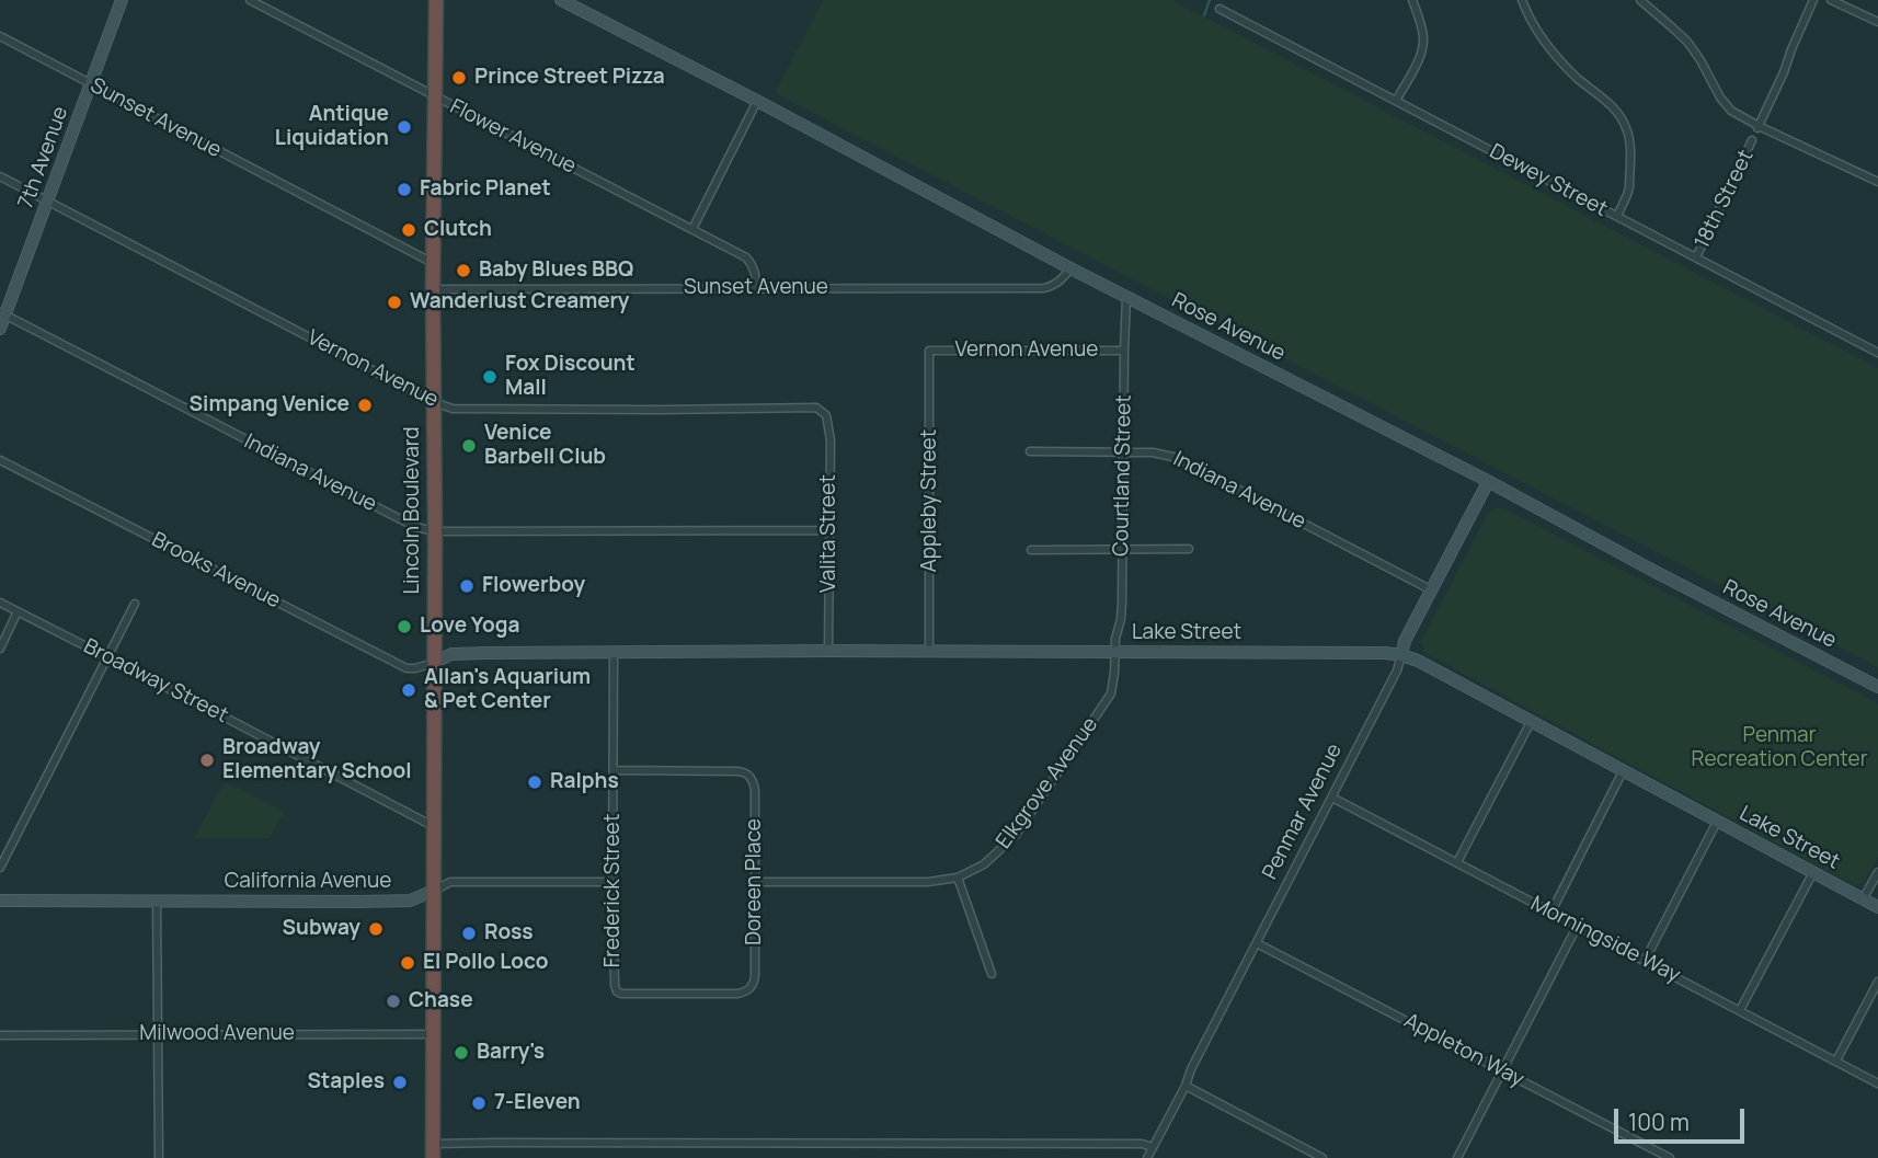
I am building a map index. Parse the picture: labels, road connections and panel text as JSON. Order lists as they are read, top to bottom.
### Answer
{
  "streets": {
    "highway": ["Lincoln Boulevard"],
    "street": [
      "Sunset Avenue",
      "Flower Avenue",
      "7th Avenue",
      "Dewey Street",
      "18th Street",
      "Rose Avenue",
      "Vernon Avenue",
      "Indiana Avenue",
      "Courtland Street",
      "Appleby Street",
      "Valita Street",
      "Brooks Avenue",
      "Lake Street",
      "Broadway Street",
      "Elkgrove Avenue",
      "Penmar Avenue",
      "California Avenue",
      "Doreen Place",
      "Frederick Street",
      "Morningside Way",
      "Milwood Avenue",
      "Appleton Way"
    ]
  },
  "crossings": [
    ["Sunset Avenue", "Flower Avenue"],
    ["Sunset Avenue", "7th Avenue"],
    ["Sunset Avenue", "Rose Avenue"],
    ["Sunset Avenue", "Lincoln Boulevard"],
    ["Flower Avenue", "Lincoln Boulevard"],
    ["7th Avenue", "Vernon Avenue"],
    ["7th Avenue", "Indiana Avenue"],
    ["Dewey Street", "18th Street"],
    ["Rose Avenue", "Courtland Street"],
    ["Rose Avenue", "Penmar Avenue"],
    ["Vernon Avenue", "Courtland Street"],
    ["Vernon Avenue", "Appleby Street"],
    ["Vernon Avenue", "Lincoln Boulevard"],
    ["Vernon Avenue", "Valita Street"],
    ["Indiana Avenue", "Courtland Street"],
    ["Indiana Avenue", "Lincoln Boulevard"],
    ["Indiana Avenue", "Valita Street"],
    ["Indiana Avenue", "Penmar Avenue"],
    ["Courtland Street", "Lake Street"],
    ["Courtland Street", "Elkgrove Avenue"],
    ["Appleby Street", "Lake Street"],
    ["Lincoln Boulevard", "Brooks Avenue"],
    ["Lincoln Boulevard", "Lake Street"],
    ["Lincoln Boulevard", "Broadway Street"],
    ["Lincoln Boulevard", "California Avenue"],
    ["Lincoln Boulevard", "Milwood Avenue"],
    ["Valita Street", "Lake Street"],
    ["Brooks Avenue", "Lake Street"],
    ["Lake Street", "Elkgrove Avenue"],
    ["Lake Street", "Penmar Avenue"],
    ["Lake Street", "Frederick Street"],
    ["Elkgrove Avenue", "Doreen Place"],
    ["Penmar Avenue", "Morningside Way"],
    ["Penmar Avenue", "Appleton Way"],
    ["California Avenue", "Frederick Street"],
    ["Doreen Place", "Frederick Street"]
  ],
  "parks": ["Penmar Recreation Center"],
  "places": [
    "Prince Street Pizza",
    "Antique Liquidation",
    "Fabric Planet",
    "Clutch",
    "Baby Blues BBQ",
    "Wanderlust Creamery",
    "Fox Discount Mall",
    "Simpang Venice",
    "Venice Barbell Club",
    "Flowerboy",
    "Love Yoga",
    "Allan's Aquarium & Pet Center",
    "Broadway Elementary School",
    "Ralphs",
    "Subway",
    "Ross",
    "El Pollo Loco",
    "Chase",
    "Barry's",
    "Staples",
    "7-Eleven"
  ],
  "scale_bar": "100 m"
}
